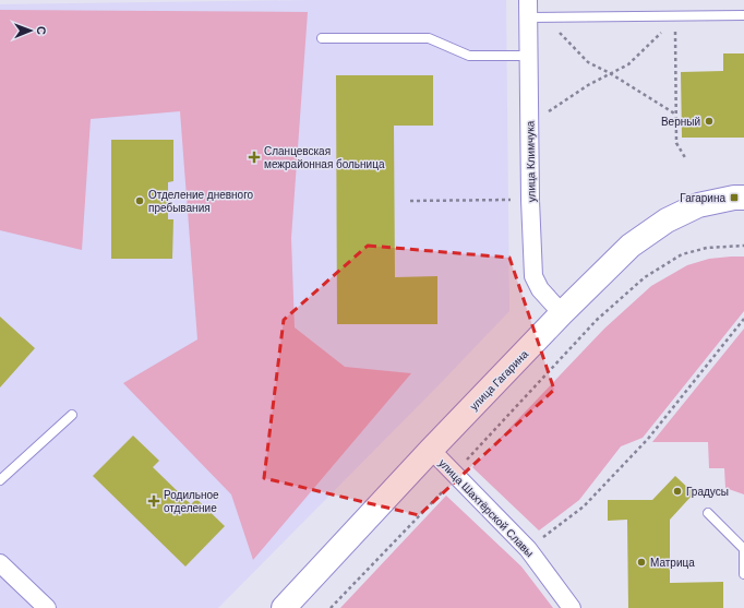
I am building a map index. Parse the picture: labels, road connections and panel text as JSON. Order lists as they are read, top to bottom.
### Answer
{
  "streets": {
    "main road": ["улица Гагарина"],
    "street": ["улица Климчука", "улица Шахтёрской Славы"]
  },
  "crossings": [
    ["улица Климчука", "улица Гагарина"],
    ["улица Гагарина", "улица Шахтёрской Славы"]
  ],
  "places": {
    "other": [
      "Верный",
      "Отделение дневного пребывания",
      "Градусы",
      "Матрица"
    ],
    "health": ["Сланцевская межрайонная больница", "Родильное отделение"],
    "transit": ["Гагарина"]
  },
  "north": "right"
}
